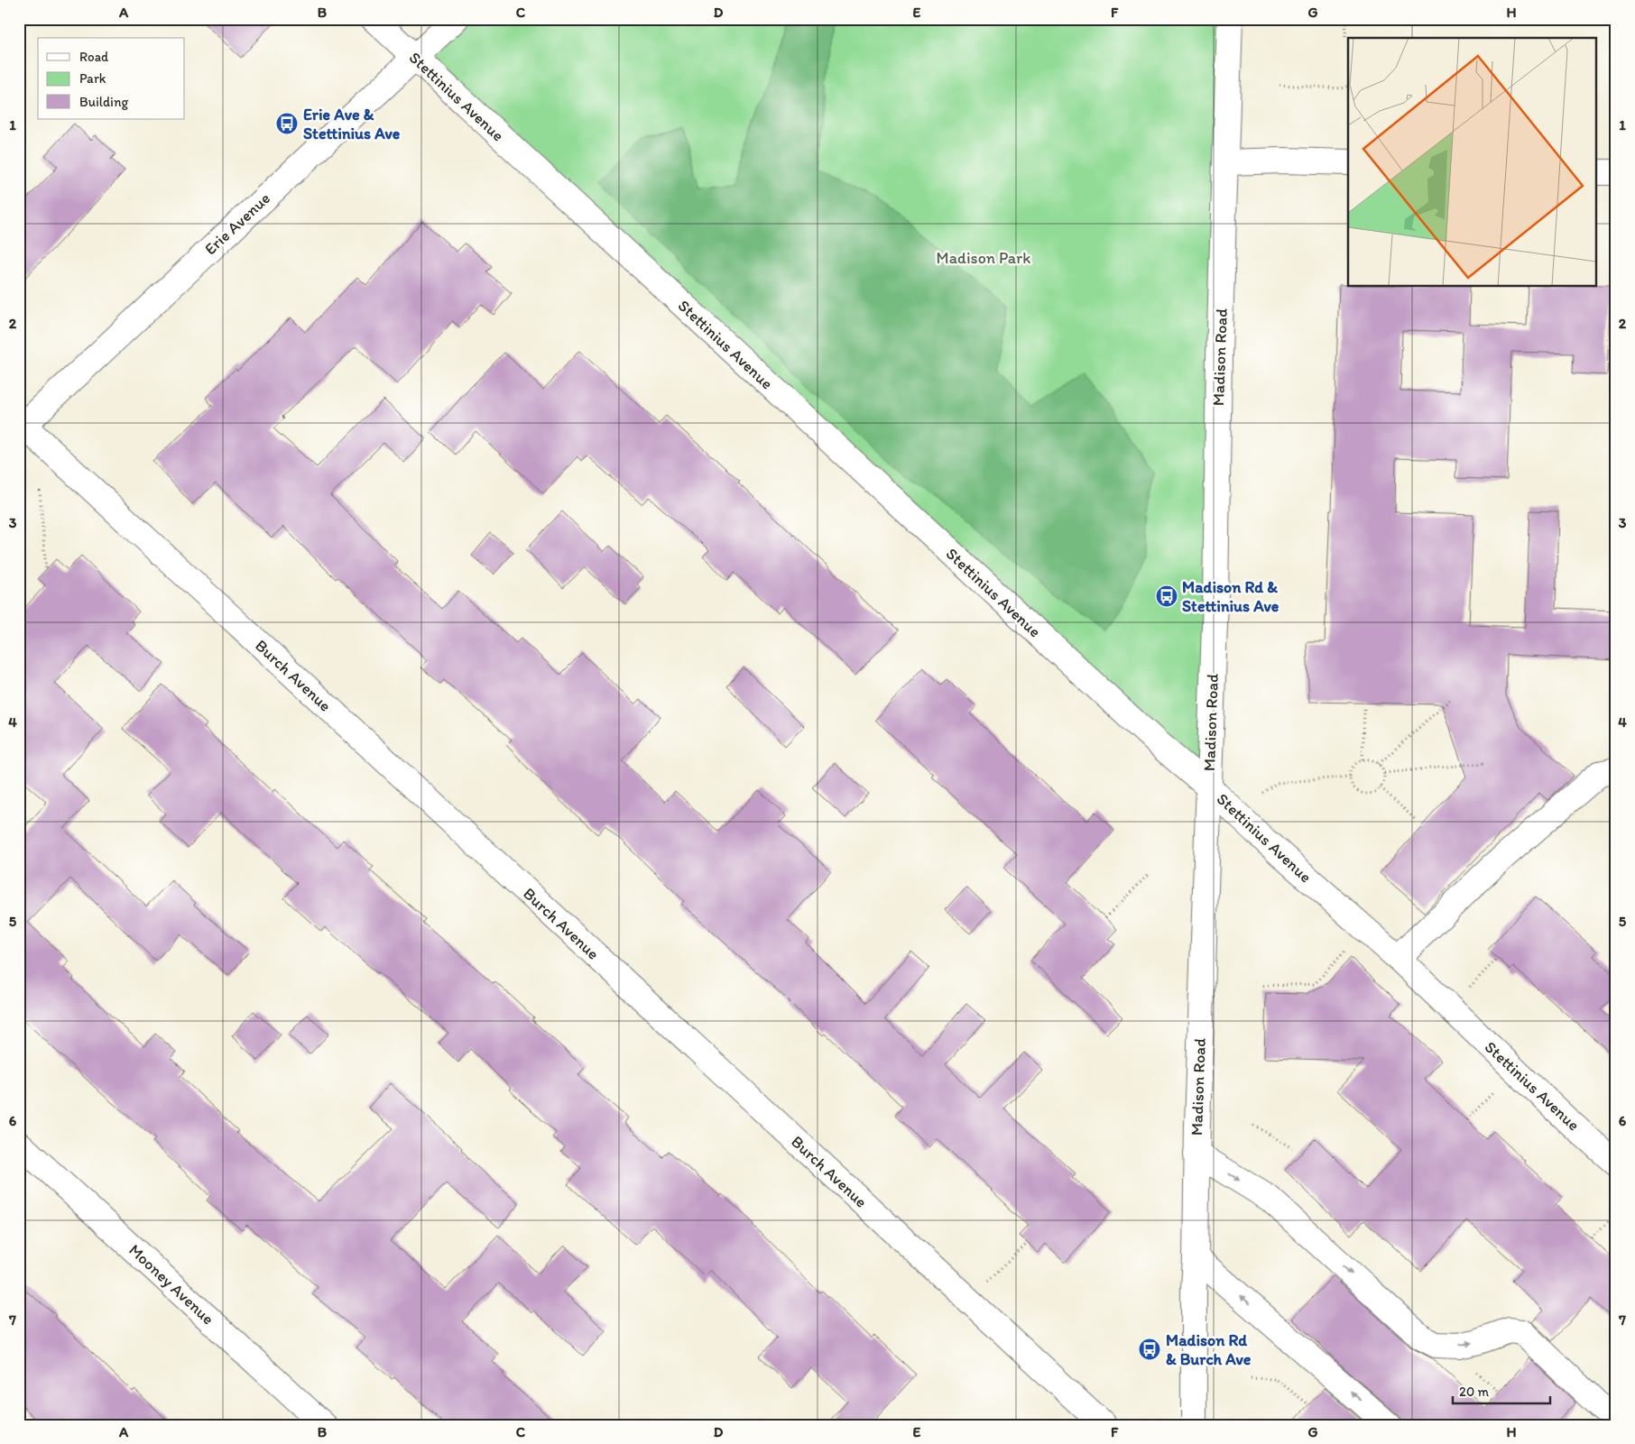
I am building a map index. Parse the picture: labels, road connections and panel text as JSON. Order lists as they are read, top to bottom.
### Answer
{
  "streets": {
    "street": [
      "Stettinius Avenue",
      "Erie Avenue",
      "Madison Road",
      "Burch Avenue",
      "Mooney Avenue"
    ]
  },
  "crossings": [
    ["Stettinius Avenue", "Erie Avenue"],
    ["Stettinius Avenue", "Madison Road"],
    ["Erie Avenue", "Burch Avenue"]
  ],
  "parks": ["Madison Park"],
  "places": {
    "bus stop": ["Erie Ave & Stettinius Ave", "Madison Rd & Stettinius Ave", "Madison Rd & Burch Ave"]
  },
  "legend": ["Road", "Park", "Building"],
  "scale_bar": "20 m",
  "grid": {
    "columns": [
      "A",
      "B",
      "C",
      "D",
      "E",
      "F",
      "G",
      "H"
    ],
    "rows": [
      "1",
      "2",
      "3",
      "4",
      "5",
      "6",
      "7"
    ]
  }
}
